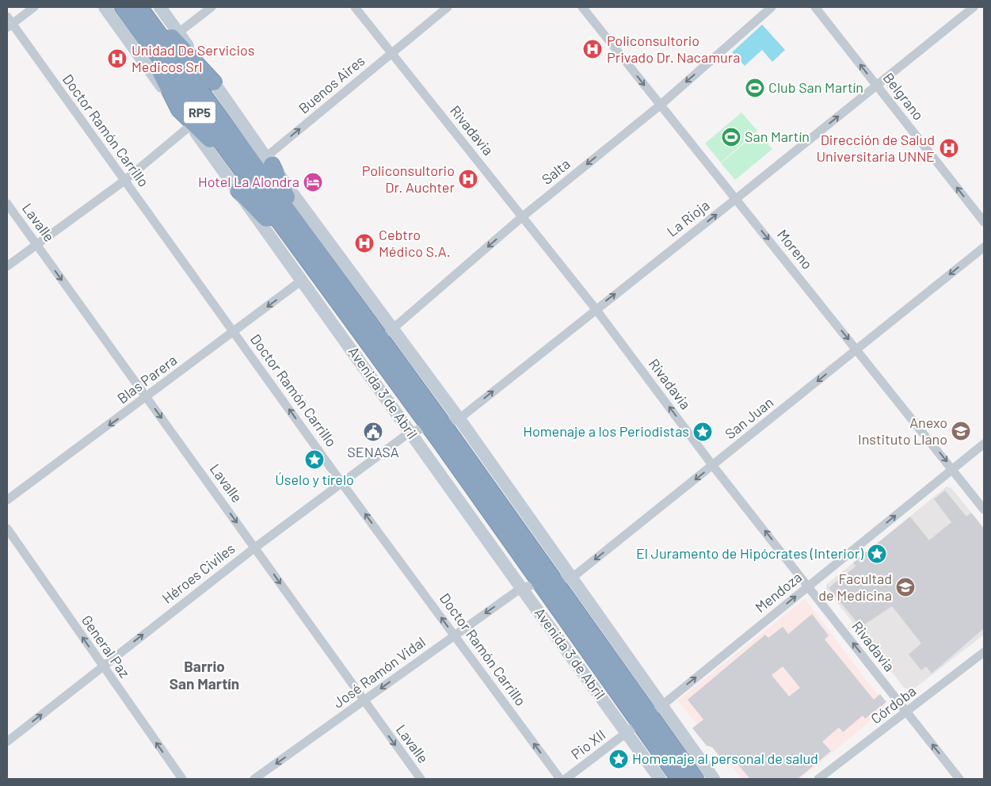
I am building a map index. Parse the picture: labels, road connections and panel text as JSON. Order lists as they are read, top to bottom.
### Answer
{
  "streets": {
    "highway": ["Avenida 3 de Abril"],
    "street": [
      "Buenos Aires",
      "Belgrano",
      "Doctor Ramón Carrillo",
      "Rivadavia",
      "Salta",
      "La Rioja",
      "Lavalle",
      "Moreno",
      "Blas Parera",
      "San Juan",
      "Héroes Civiles",
      "Mendoza",
      "General Paz",
      "José Ramón Vidal",
      "Córdoba",
      "Pio XII"
    ]
  },
  "crossings": [
    ["Buenos Aires", "Rivadavia"],
    ["Buenos Aires", "Avenida 3 de Abril"],
    ["Belgrano", "La Rioja"],
    ["Doctor Ramón Carrillo", "Blas Parera"],
    ["Doctor Ramón Carrillo", "Héroes Civiles"],
    ["Doctor Ramón Carrillo", "José Ramón Vidal"],
    ["Rivadavia", "Salta"],
    ["Rivadavia", "La Rioja"],
    ["Rivadavia", "San Juan"],
    ["Rivadavia", "Mendoza"],
    ["Rivadavia", "Córdoba"],
    ["Salta", "Moreno"],
    ["Salta", "Avenida 3 de Abril"],
    ["La Rioja", "Moreno"],
    ["La Rioja", "Avenida 3 de Abril"],
    ["La Rioja", "Héroes Civiles"],
    ["Lavalle", "Blas Parera"],
    ["Lavalle", "Héroes Civiles"],
    ["Lavalle", "José Ramón Vidal"],
    ["Moreno", "San Juan"],
    ["Moreno", "Mendoza"],
    ["Blas Parera", "Avenida 3 de Abril"],
    ["Avenida 3 de Abril", "San Juan"],
    ["Avenida 3 de Abril", "Héroes Civiles"],
    ["Avenida 3 de Abril", "Mendoza"],
    ["Avenida 3 de Abril", "José Ramón Vidal"],
    ["Avenida 3 de Abril", "Pio XII"],
    ["Héroes Civiles", "General Paz"],
    ["Mendoza", "Pio XII"]
  ],
  "one_way": [
    "Buenos Aires",
    "Belgrano",
    "Doctor Ramón Carrillo",
    "Rivadavia",
    "Salta",
    "La Rioja",
    "Lavalle",
    "Moreno",
    "Blas Parera",
    "San Juan",
    "Héroes Civiles",
    "Mendoza",
    "General Paz",
    "José Ramón Vidal"
  ],
  "districts": ["Barrio San Martín"],
  "places": {
    "hospital": [
      "Policonsultorio Privado Dr. Nacamura",
      "Unidad De Servicios Medicos Srl",
      "Dirección de Salud Universitaria UNNE",
      "Policonsultorio Dr. Auchter",
      "Cebtro Médico S.A."
    ],
    "sports": ["Club San Martín", "San Martín"],
    "hotel": ["Hotel La Alondra"],
    "school or university": ["Anexo Instituto Llano", "Facultad de Medicina"],
    "public building": ["SENASA"],
    "place": [
      "Homenaje a los Periodistas",
      "Úselo y tírelo",
      "El Juramento de Hipócrates (Interior)",
      "Homenaje al personal de salud"
    ]
  }
}
